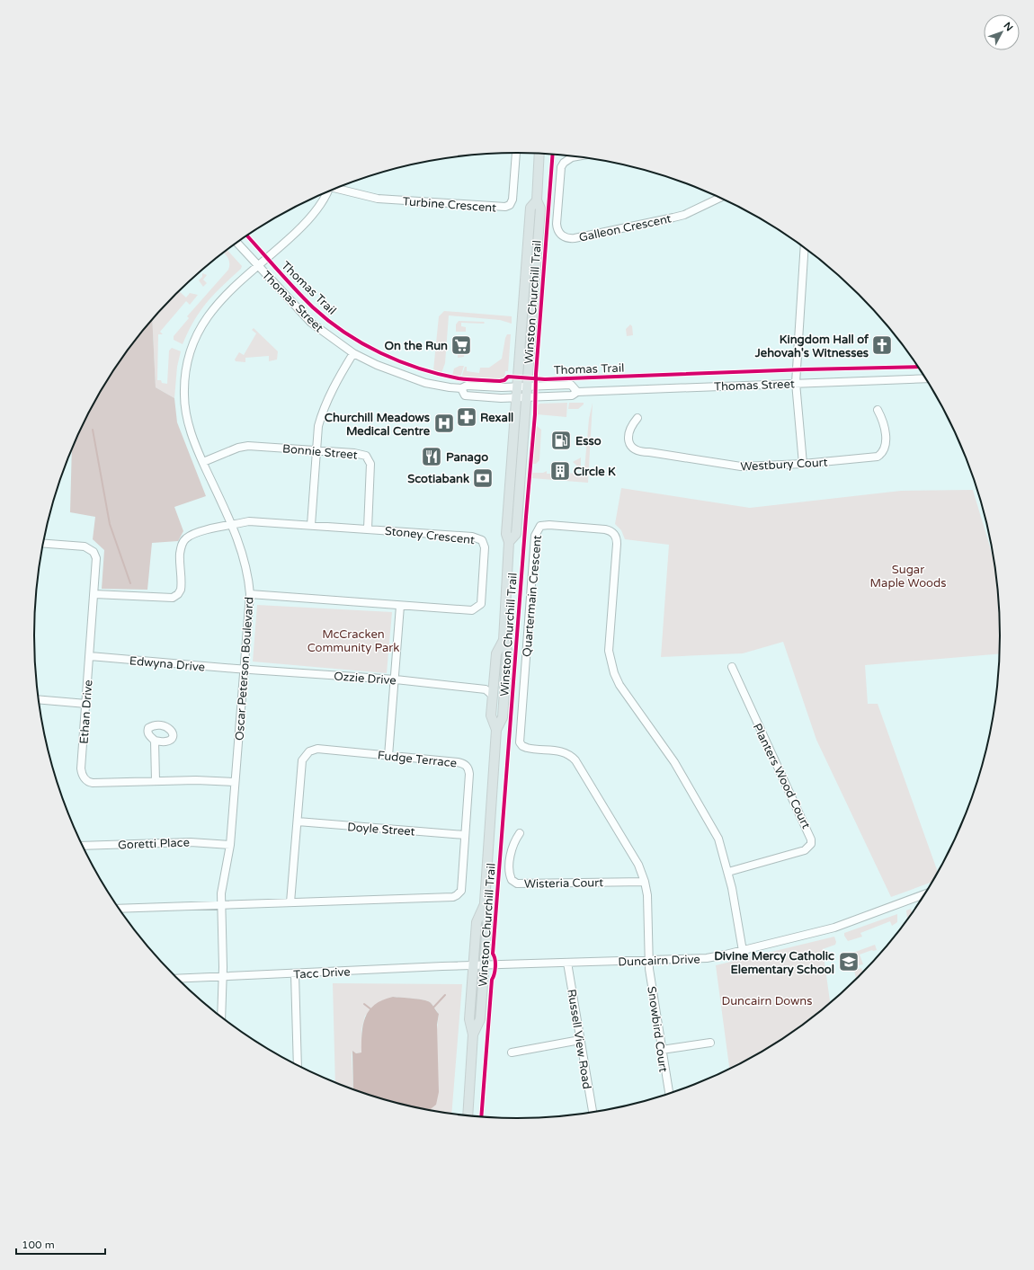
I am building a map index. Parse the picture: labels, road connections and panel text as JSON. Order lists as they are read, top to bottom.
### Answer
{
  "streets": {
    "street": [
      "Turbine Crescent",
      "Galleon Crescent",
      "Thomas Street",
      "Bonnie Street",
      "Westbury Court",
      "Stoney Crescent",
      "Quartermain Crescent",
      "Edwyna Drive",
      "Oscar Peterson Boulevard",
      "Ozzie Drive",
      "Ethan Drive",
      "Fudge Terrace",
      "Planters Wood Court",
      "Doyle Street",
      "Goretti Place",
      "Wisteria Court",
      "Duncairn Drive",
      "Tacc Drive",
      "Snowbird Court",
      "Russell View Road"
    ],
    "cycle path": ["Thomas Trail", "Winston Churchill Trail"]
  },
  "crossings": [
    ["Thomas Street", "Oscar Peterson Boulevard"],
    ["Bonnie Street", "Stoney Crescent"],
    ["Bonnie Street", "Oscar Peterson Boulevard"],
    ["Stoney Crescent", "Oscar Peterson Boulevard"],
    ["Stoney Crescent", "Ethan Drive"],
    ["Quartermain Crescent", "Planters Wood Court"],
    ["Quartermain Crescent", "Wisteria Court"],
    ["Quartermain Crescent", "Duncairn Drive"],
    ["Quartermain Crescent", "Snowbird Court"],
    ["Edwyna Drive", "Oscar Peterson Boulevard"],
    ["Edwyna Drive", "Ozzie Drive"],
    ["Edwyna Drive", "Ethan Drive"],
    ["Oscar Peterson Boulevard", "Ozzie Drive"],
    ["Oscar Peterson Boulevard", "Ethan Drive"],
    ["Oscar Peterson Boulevard", "Fudge Terrace"],
    ["Oscar Peterson Boulevard", "Goretti Place"],
    ["Oscar Peterson Boulevard", "Tacc Drive"],
    ["Fudge Terrace", "Doyle Street"],
    ["Duncairn Drive", "Tacc Drive"],
    ["Duncairn Drive", "Snowbird Court"],
    ["Duncairn Drive", "Russell View Road"]
  ],
  "parks": ["Sugar Maple Woods", "McCracken Community Park", "Duncairn Downs"],
  "places": {
    "supermarket": ["On the Run"],
    "church": ["Kingdom Hall of Jehovah's Witnesses"],
    "pharmacy": ["Rexall"],
    "hospital": ["Churchill Meadows Medical Centre"],
    "fuel station": ["Esso"],
    "restaurant": ["Panago"],
    "building": ["Circle K"],
    "bank": ["Scotiabank"],
    "school or university": ["Divine Mercy Catholic Elementary School"]
  },
  "scale_bar": "100 m",
  "north": "top right"
}
